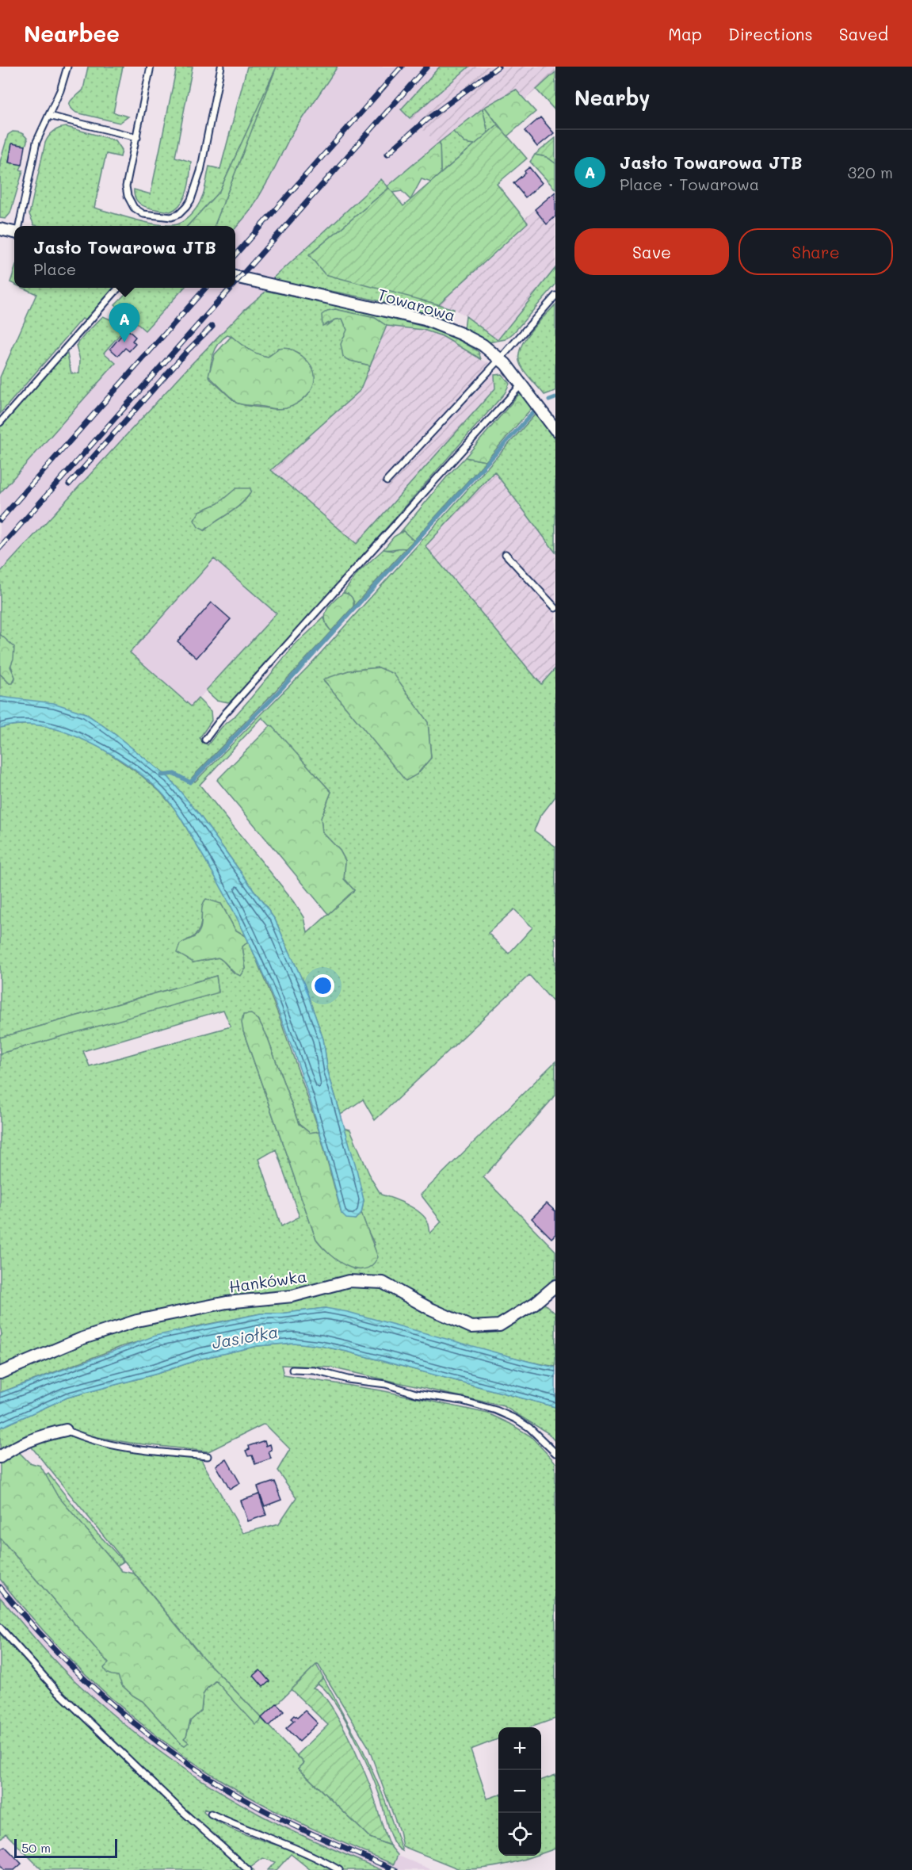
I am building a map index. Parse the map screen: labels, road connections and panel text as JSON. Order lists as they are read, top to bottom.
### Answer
{
  "streets": {
    "street": ["Towarowa", "Hankówka"]
  },
  "water": ["Jasiołka"],
  "scale_bar": "50 m",
  "page": {
    "header": "Nearbee",
    "nav": ["Map", "Directions", "Saved"],
    "heading": "Nearby",
    "list": [
      {
        "mark": "A",
        "name": "Jasło Towarowa JTB",
        "note": "Place · Towarowa",
        "value": "320 m"
      }
    ],
    "buttons": ["Save", "Share"],
    "popup": ["Jasło Towarowa JTB", "Place"],
    "pins": "A",
    "map_buttons": ["+", "−"],
    "scale": "50 m"
  }
}
